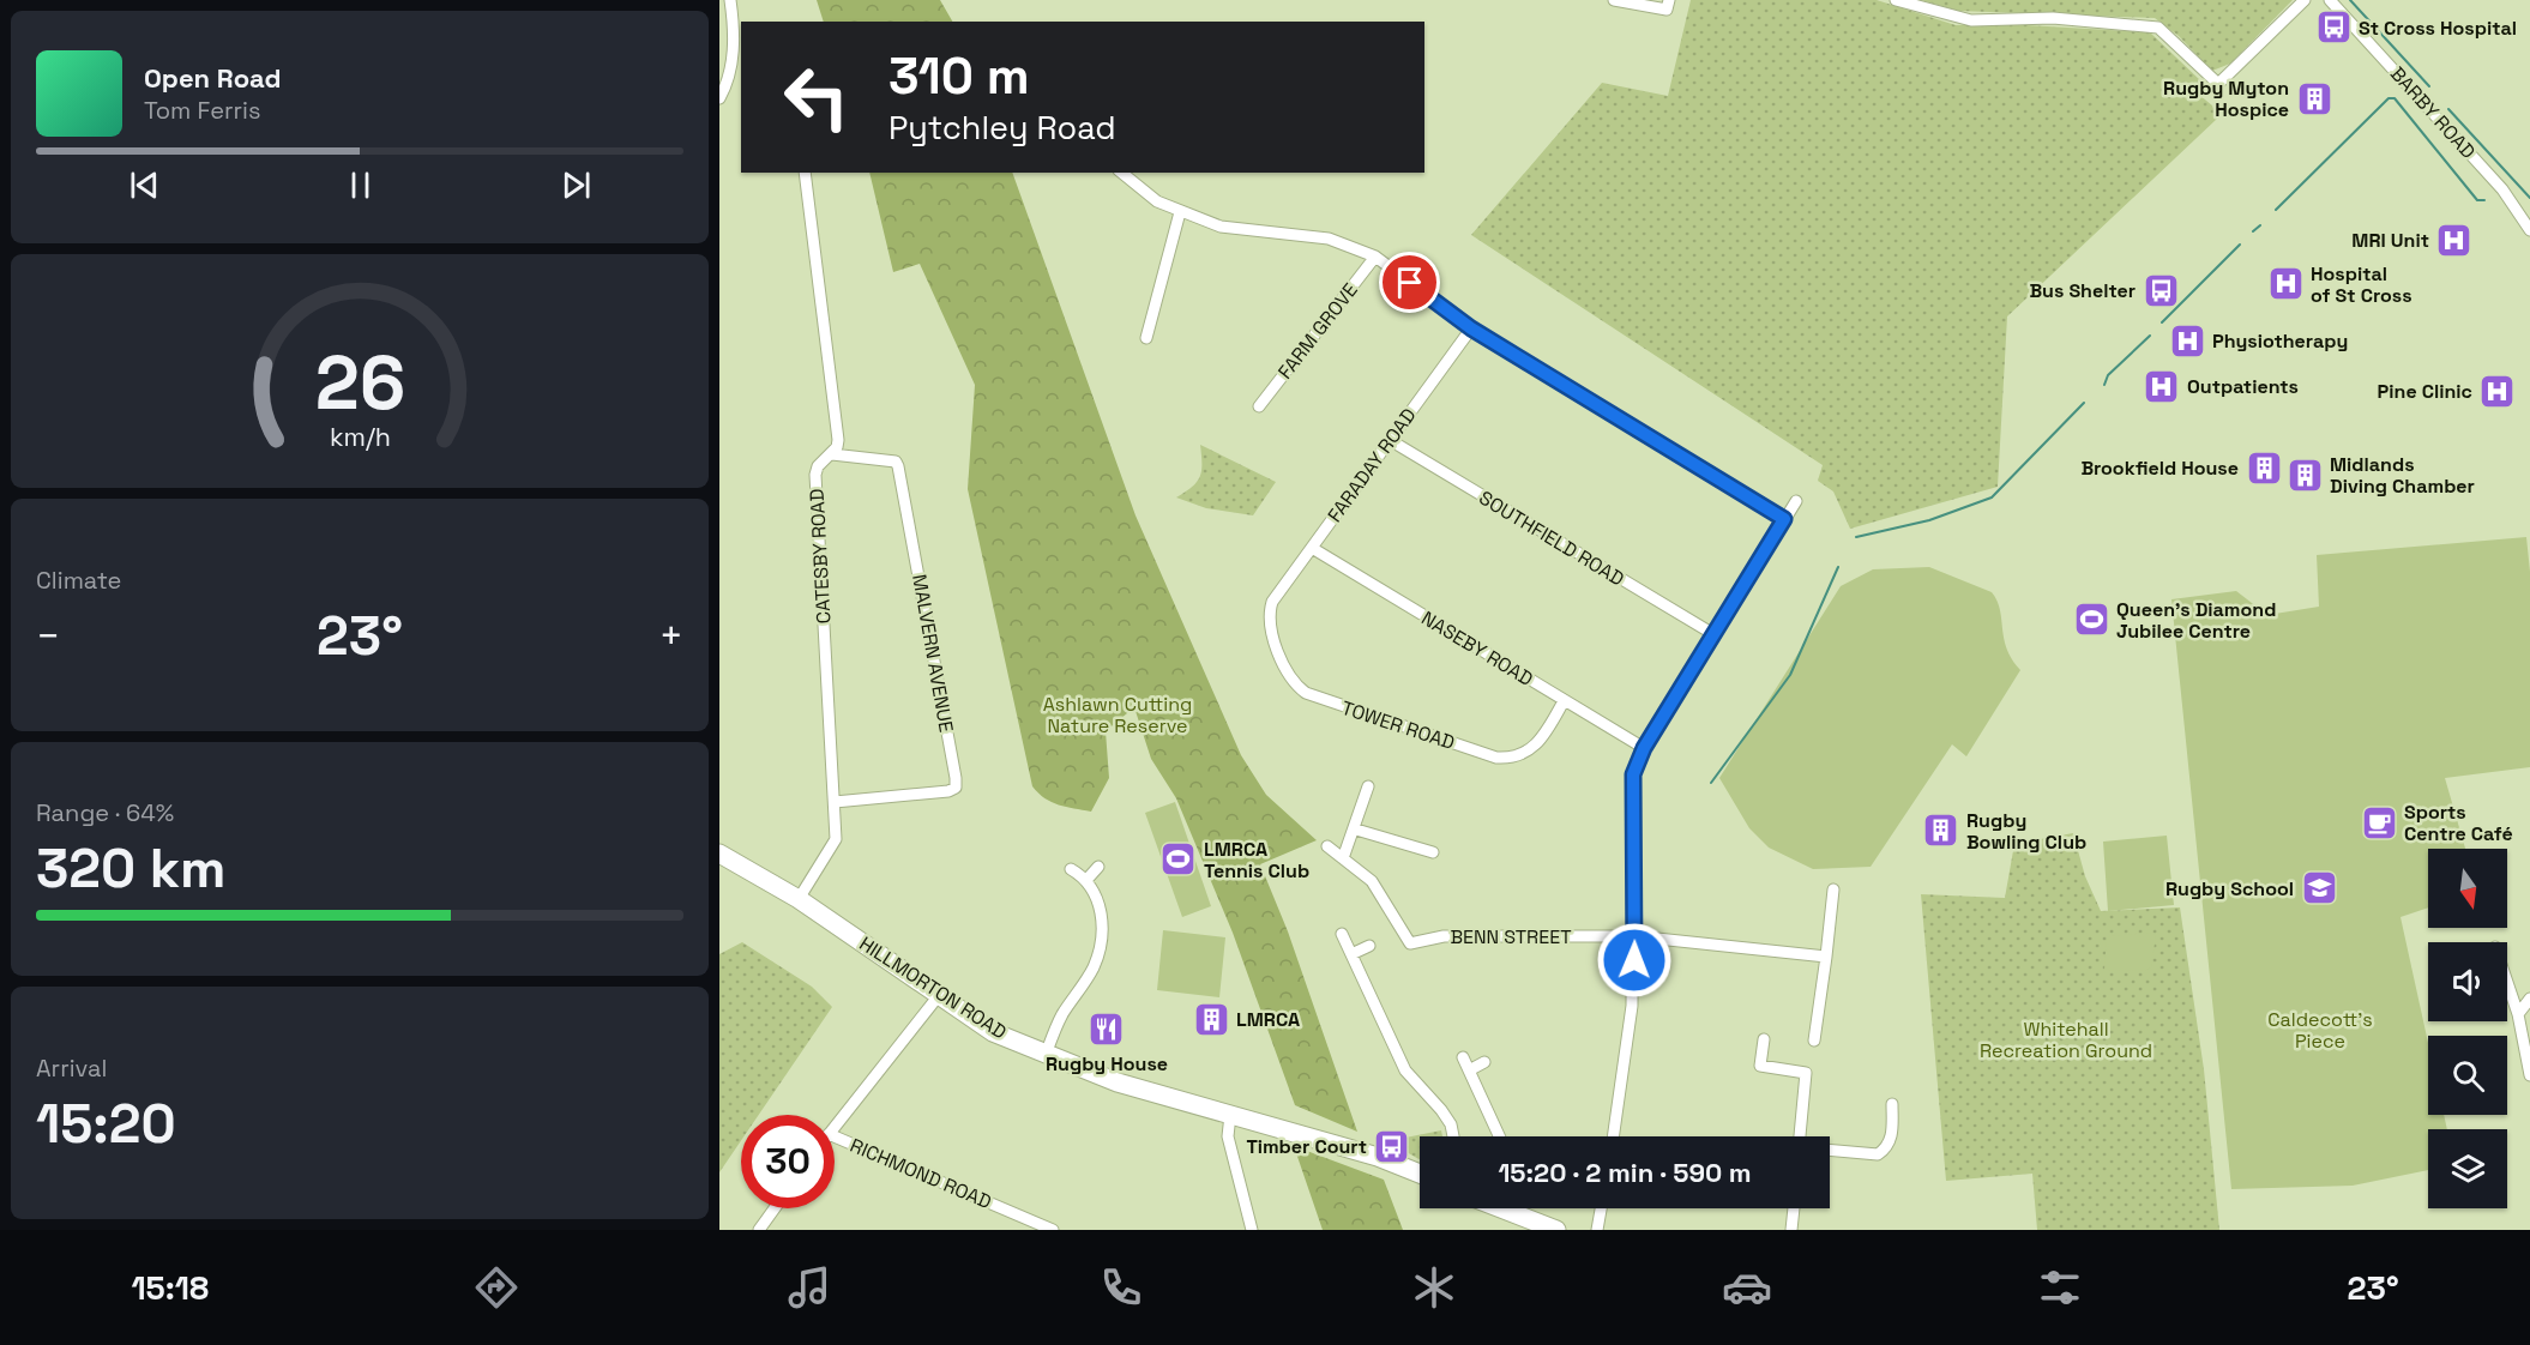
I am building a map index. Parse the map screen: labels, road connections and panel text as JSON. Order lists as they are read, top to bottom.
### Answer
{
  "streets": {
    "highway": ["HILLMORTON ROAD"],
    "street": [
      "BARBY ROAD",
      "FARM GROVE",
      "FARADAY ROAD",
      "SOUTHFIELD ROAD",
      "CATESBY ROAD",
      "NASEBY ROAD",
      "MALVERN AVENUE",
      "TOWER ROAD",
      "BENN STREET",
      "RICHMOND ROAD"
    ]
  },
  "crossings": [
    ["FARADAY ROAD", "SOUTHFIELD ROAD"],
    ["FARADAY ROAD", "NASEBY ROAD"],
    ["FARADAY ROAD", "TOWER ROAD"],
    ["CATESBY ROAD", "MALVERN AVENUE"],
    ["CATESBY ROAD", "HILLMORTON ROAD"],
    ["NASEBY ROAD", "TOWER ROAD"]
  ],
  "parks": ["Ashlawn Cutting Nature Reserve", "Caldecott's Piece", "Whitehall Recreation Ground"],
  "places": {
    "bus stop": ["St Cross Hospital", "Bus Shelter", "Timber Court"],
    "building": [
      "Rugby Myton Hospice",
      "Brookfield House",
      "Midlands Diving Chamber",
      "Rugby Bowling Club",
      "LMRCA"
    ],
    "hospital": [
      "MRI Unit",
      "Hospital of St Cross",
      "Physiotherapy",
      "Outpatients",
      "Pine Clinic"
    ],
    "sports": ["Queen's Diamond Jubilee Centre", "LMRCA Tennis Club"],
    "cafe": ["Sports Centre Café"],
    "school or university": ["Rugby School"],
    "restaurant": ["Rugby House"]
  },
  "north": "bottom",
  "page": {
    "turn": ["310 m", "Pytchley Road"],
    "song": ["Open Road", "Tom Ferris"],
    "tile": [
      "Climate",
      ["Range · 64%", "320 km"],
      ["Arrival", "15:20"]
    ],
    "heat": ["−", "23°", "+"],
    "limit": "30",
    "trip": "15:20 · 2 min · 590 m",
    "tabs": ["15:18", "23°"],
    "gauge": ["26", "km/h"]
  }
}
